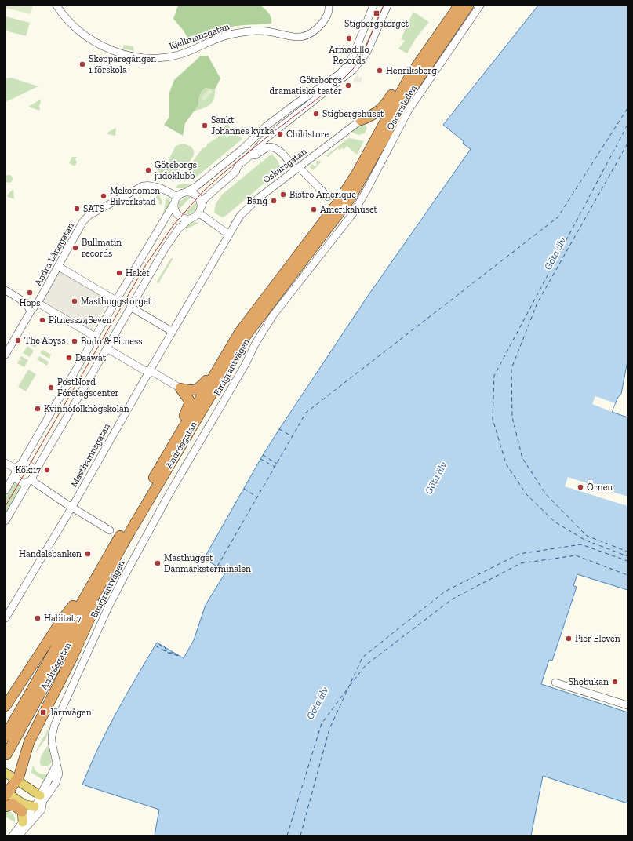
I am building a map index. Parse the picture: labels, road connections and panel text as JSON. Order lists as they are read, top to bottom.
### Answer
{
  "streets": {
    "highway": ["Oscarsleden", "Andréegatan"],
    "street": [
      "Kjellmansgatan",
      "Oskarsgatan",
      "Andra Långgatan",
      "Emigrantvägen",
      "Masthamnsgatan"
    ]
  },
  "crossings": [
    ["Oscarsleden", "Andréegatan"],
    ["Oskarsgatan", "Masthamnsgatan"]
  ],
  "water": ["Göta älv"],
  "places": {
    "transit": ["Stigbergstorget", "Järnvågen"],
    "other": [
      "Armadillo Records",
      "Skepparegången 1 förskola",
      "Henriksberg",
      "Göteborgs dramatiska teater",
      "Stigbergshuset",
      "Sankt Johannes kyrka",
      "Childstore",
      "Göteborgs judoklubb",
      "Bistro Amerique",
      "Mekonomen Bilverkstad",
      "Bang",
      "SATS",
      "Amerikahuset",
      "Bullmatin records",
      "Haket",
      "Hops",
      "Masthuggstorget",
      "Fitness24Seven",
      "The Abyss",
      "Budo & Fitness",
      "Daawat",
      "PostNord Företagscenter",
      "Kvinnofolkhögskolan",
      "Kök:17",
      "Örnen",
      "Handelsbanken",
      "Masthugget Danmarksterminalen",
      "Habitat 7",
      "Pier Eleven",
      "Shobukan"
    ]
  }
}
